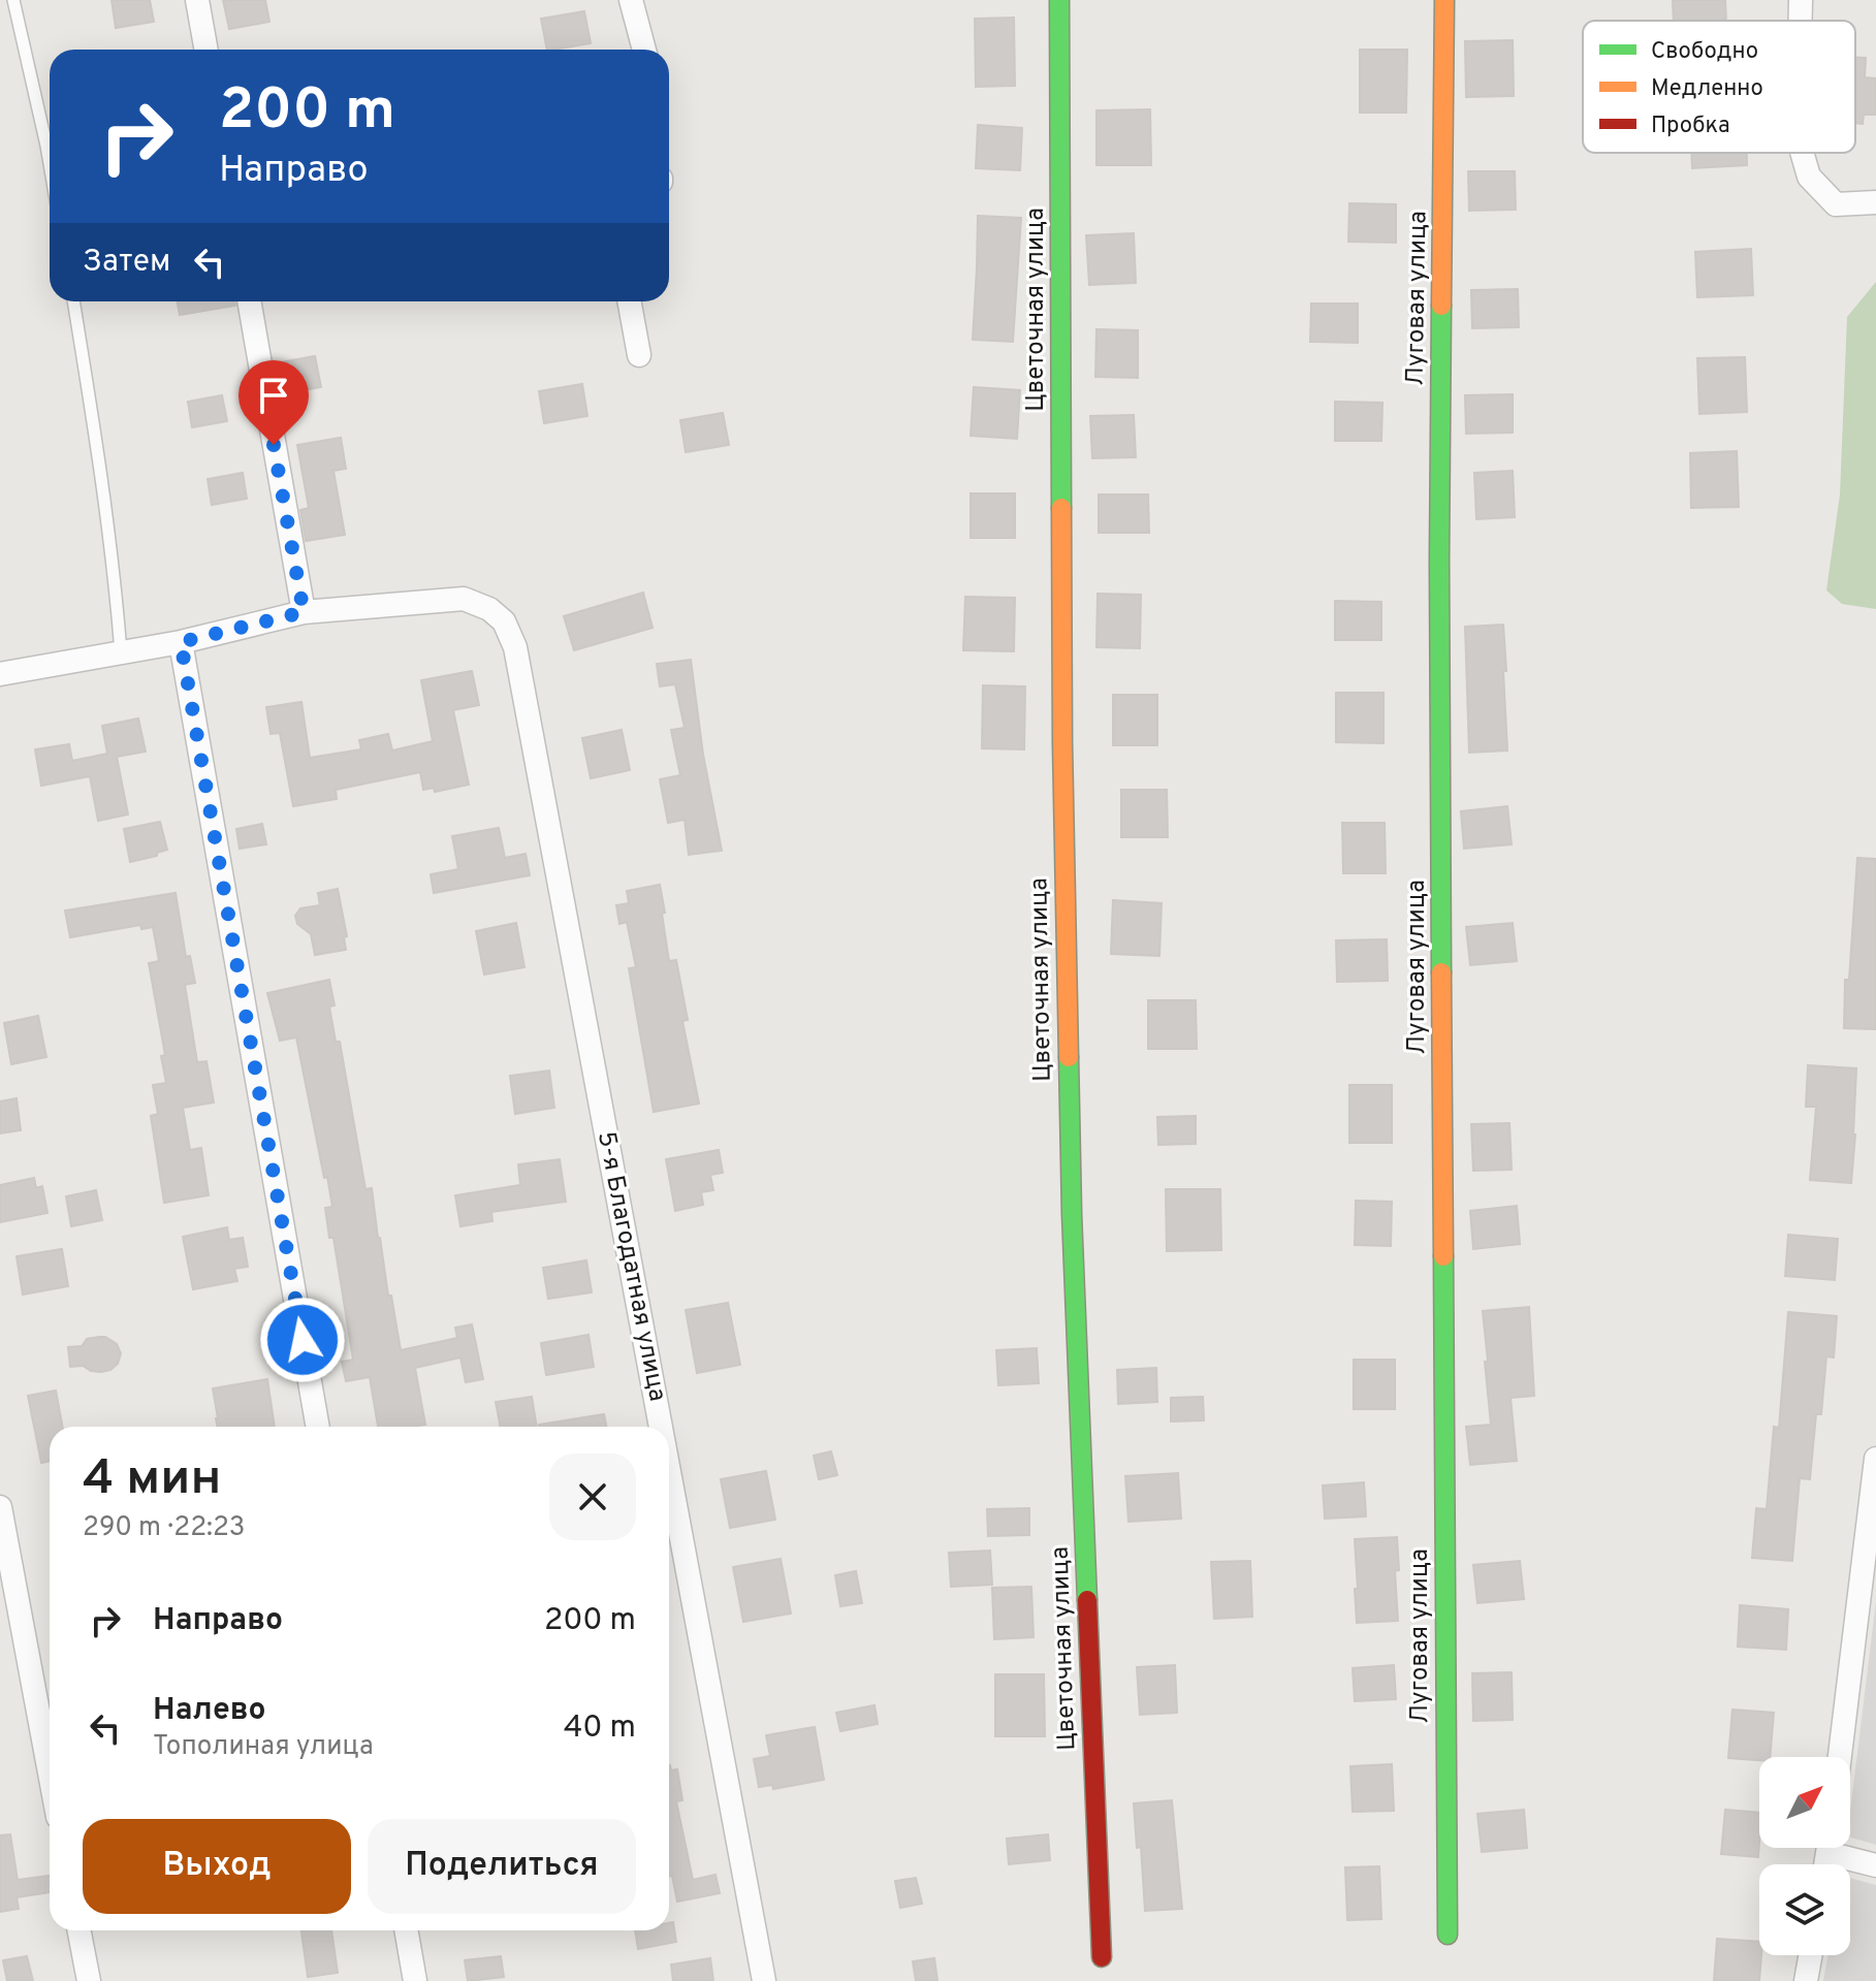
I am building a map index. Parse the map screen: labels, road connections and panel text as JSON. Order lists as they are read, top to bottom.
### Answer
{
  "streets": {
    "street": ["Луговая улица", "Цветочная улица", "5-я Благодатная улица"]
  },
  "legend": ["Свободно", "Медленно", "Пробка"],
  "north": "top right",
  "page": {
    "turn": ["200 m", "Направо"],
    "then": "Затем",
    "heading": ["4 мин", "290 m · 22:23"],
    "list": [
      {
        "name": "Направо",
        "value": "200 m"
      },
      {
        "name": "Налево",
        "note": "Тополиная улица",
        "value": "40 m"
      }
    ],
    "buttons": ["Выход", "Поделиться"]
  }
}
